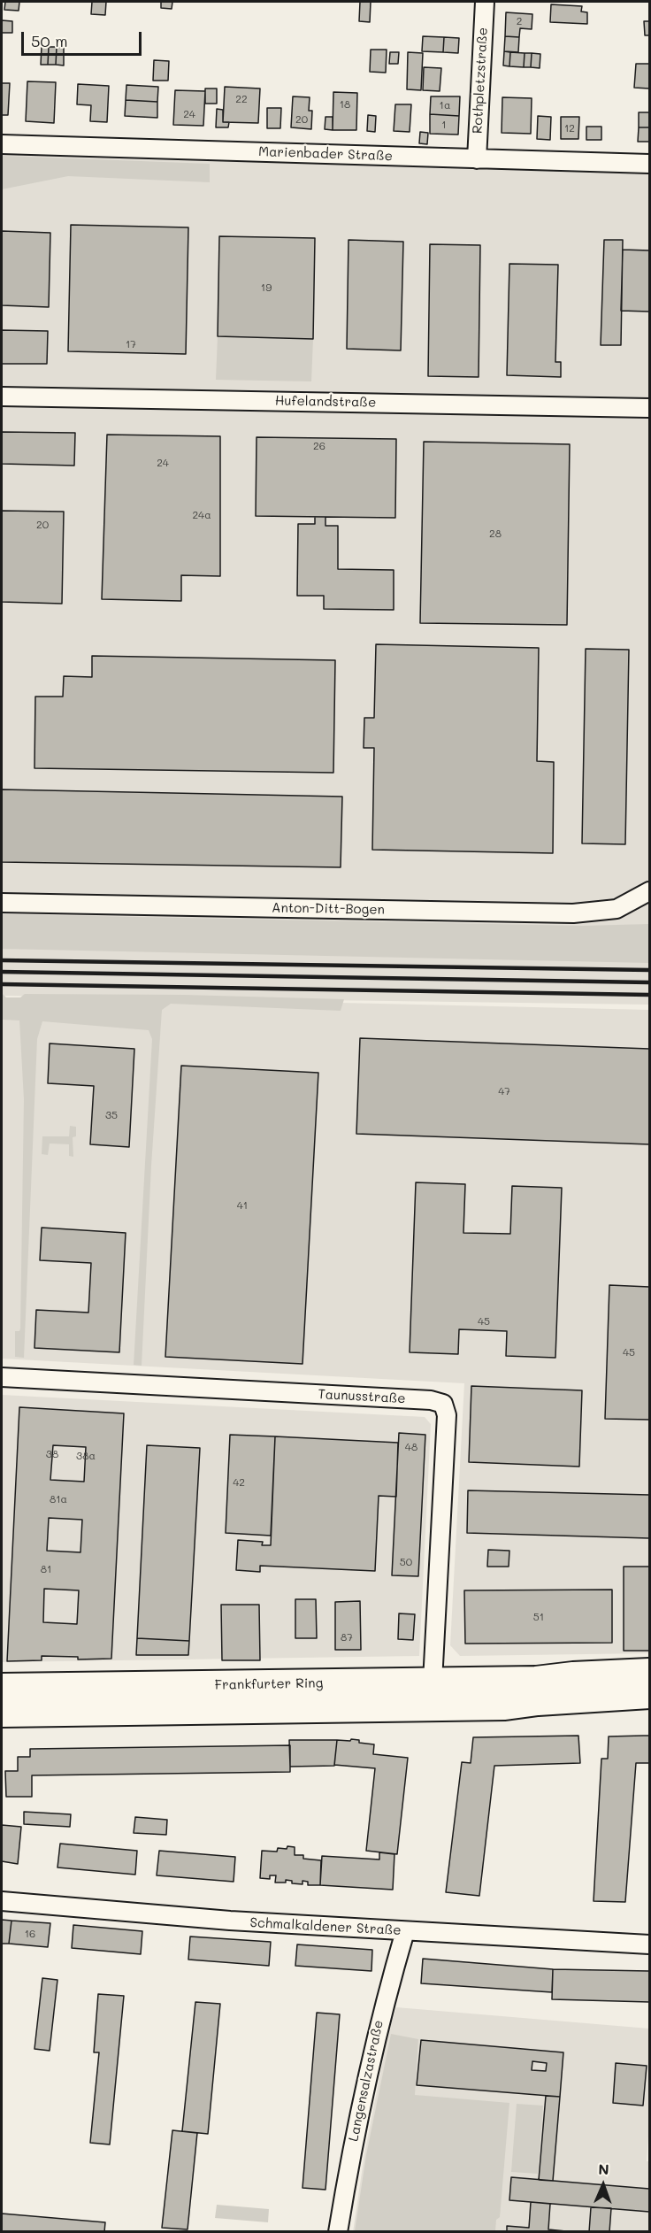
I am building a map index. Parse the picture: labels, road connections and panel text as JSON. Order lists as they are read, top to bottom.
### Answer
{
  "streets": {
    "main road": ["Frankfurter Ring"],
    "street": [
      "Rothpletzstraße",
      "Marienbader Straße",
      "Hufelandstraße",
      "Anton-Ditt-Bogen",
      "Taunusstraße",
      "Schmalkaldener Straße",
      "Langensalzastraße"
    ]
  },
  "crossings": [
    ["Rothpletzstraße", "Marienbader Straße"],
    ["Taunusstraße", "Frankfurter Ring"],
    ["Schmalkaldener Straße", "Langensalzastraße"]
  ],
  "house_numbers": [
    "2",
    "22",
    "18",
    "1a",
    "24",
    "20",
    "1",
    "12",
    "19",
    "17",
    "26",
    "24",
    "24a",
    "20",
    "28",
    "47",
    "35",
    "41",
    "45",
    "45",
    "48",
    "38",
    "38a",
    "42",
    "81a",
    "50",
    "81",
    "51",
    "87",
    "16"
  ],
  "scale_bar": "50 m",
  "north": "top"
}
